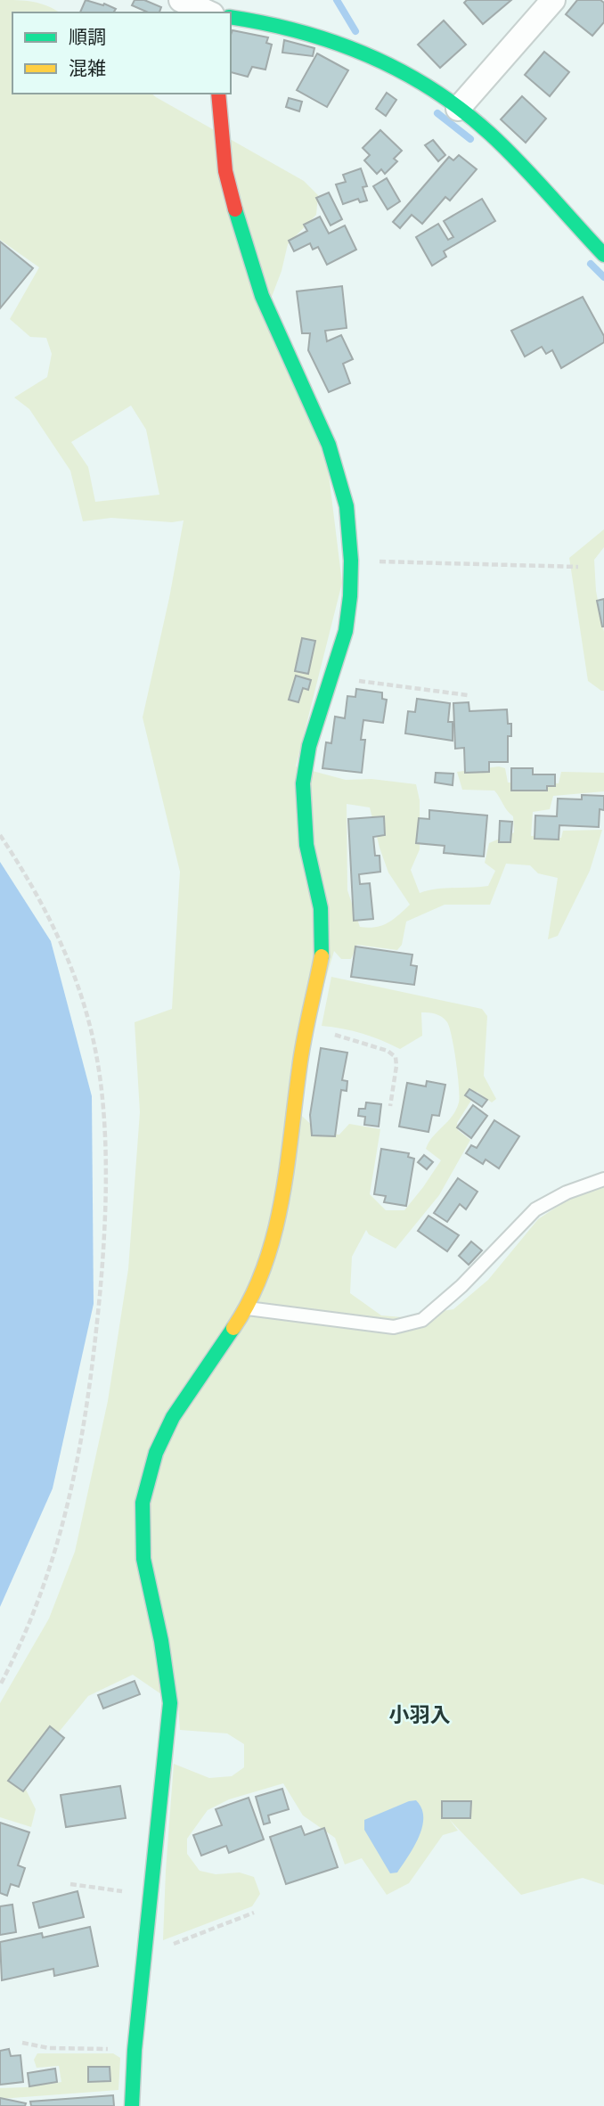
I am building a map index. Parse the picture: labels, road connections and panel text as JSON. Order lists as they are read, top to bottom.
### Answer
{
  "districts": ["小羽入"],
  "legend": ["順調", "混雑"]
}
